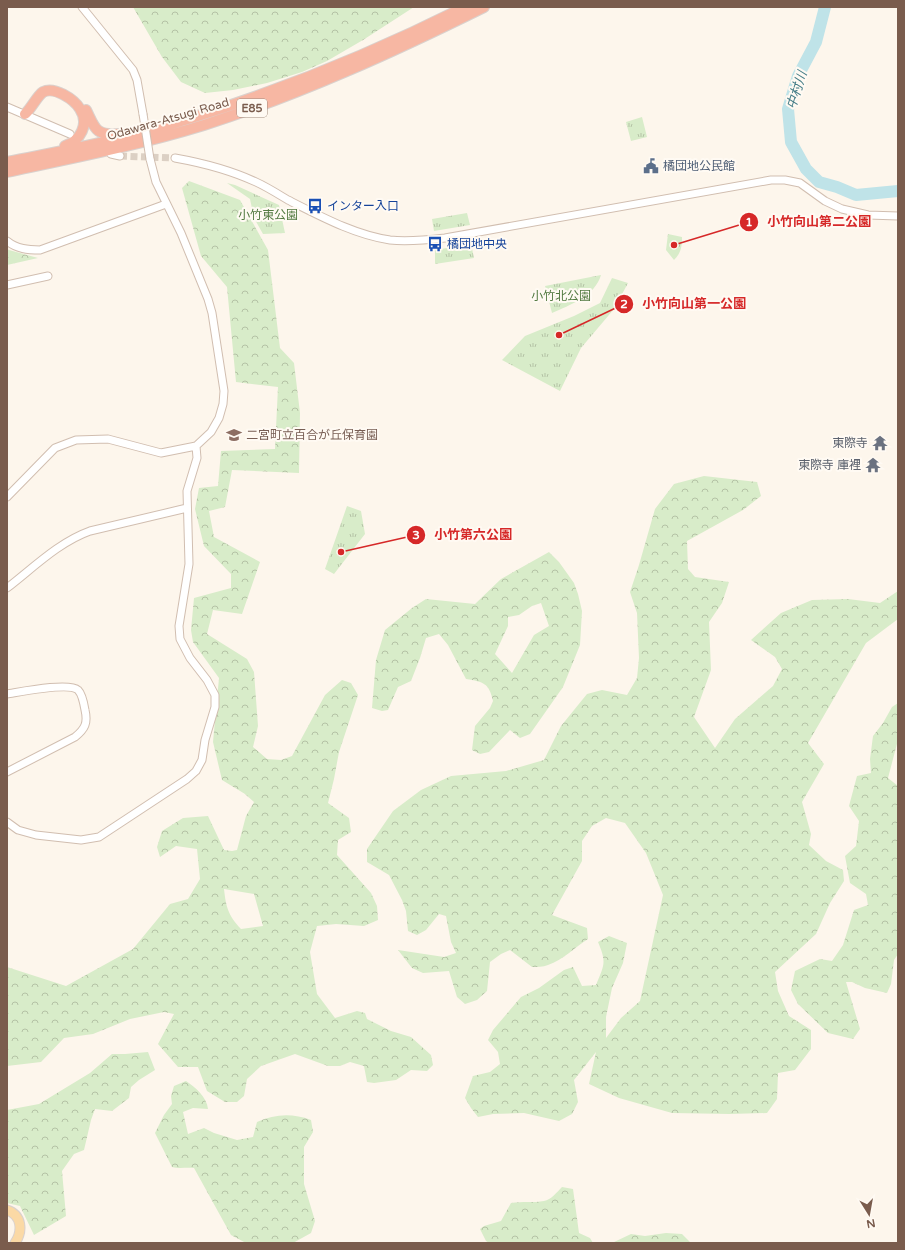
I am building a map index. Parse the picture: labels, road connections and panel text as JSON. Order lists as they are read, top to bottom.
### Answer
{
  "streets": {
    "highway": ["E85", "Odawara-Atsugi Road"]
  },
  "water": ["中村川"],
  "parks": ["小竹東公園", "小竹北公園"],
  "places": {
    "public building": ["橘団地公民館"],
    "bus stop": ["インター入口", "橘団地中央"],
    "other": ["小竹向山第二公園", "小竹向山第一公園", "小竹第六公園"],
    "school or university": ["二宮町立百合が丘保育園"],
    "temple": ["東際寺", "東際寺 庫裡"]
  },
  "north": "bottom"
}
